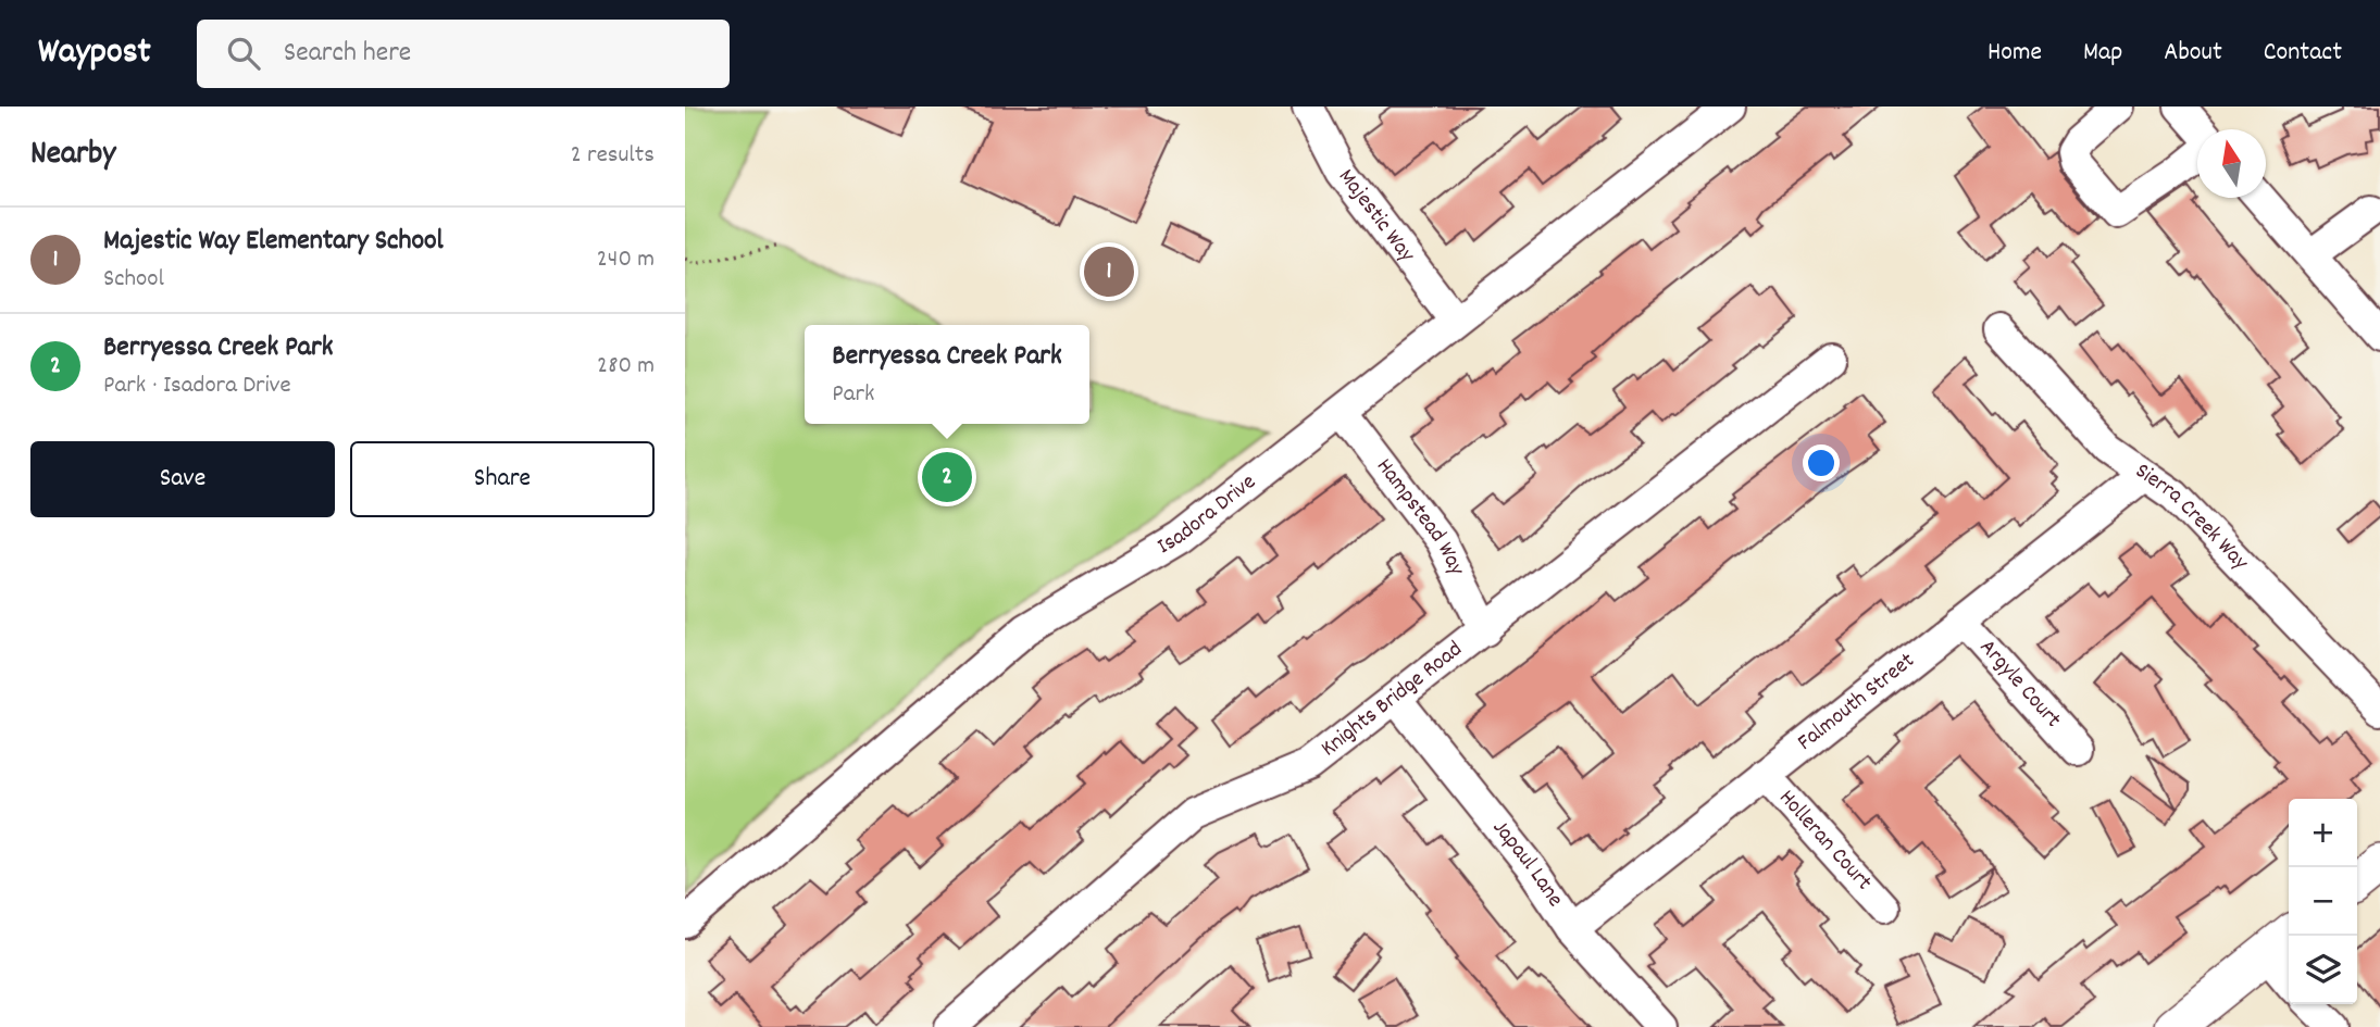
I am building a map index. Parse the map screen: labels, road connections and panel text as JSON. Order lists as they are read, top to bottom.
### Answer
{
  "streets": {
    "street": [
      "Majestic Way",
      "Isadora Drive",
      "Hampstead Way",
      "Sierra Creek Way",
      "Argyle Court",
      "Knights Bridge Road",
      "Falmouth Street",
      "Holleran Court",
      "Japaul Lane"
    ]
  },
  "crossings": [
    ["Majestic Way", "Isadora Drive"],
    ["Isadora Drive", "Hampstead Way"],
    ["Hampstead Way", "Knights Bridge Road"],
    ["Sierra Creek Way", "Falmouth Street"],
    ["Argyle Court", "Falmouth Street"],
    ["Knights Bridge Road", "Japaul Lane"],
    ["Falmouth Street", "Holleran Court"],
    ["Falmouth Street", "Japaul Lane"]
  ],
  "north": "top",
  "page": {
    "header": "Waypost",
    "search": "Search here",
    "nav": [
      "Home",
      "Map",
      "About",
      "Contact"
    ],
    "heading": ["Nearby", "2 results"],
    "list": [
      {
        "mark": "1",
        "name": "Majestic Way Elementary School",
        "note": "School",
        "value": "240 m"
      },
      {
        "mark": "2",
        "name": "Berryessa Creek Park",
        "note": "Park · Isadora Drive",
        "value": "280 m"
      }
    ],
    "pins": ["1", "2"],
    "popup": ["Berryessa Creek Park", "Park"],
    "buttons": ["Save", "Share"],
    "map_buttons": ["+", "−"]
  }
}
